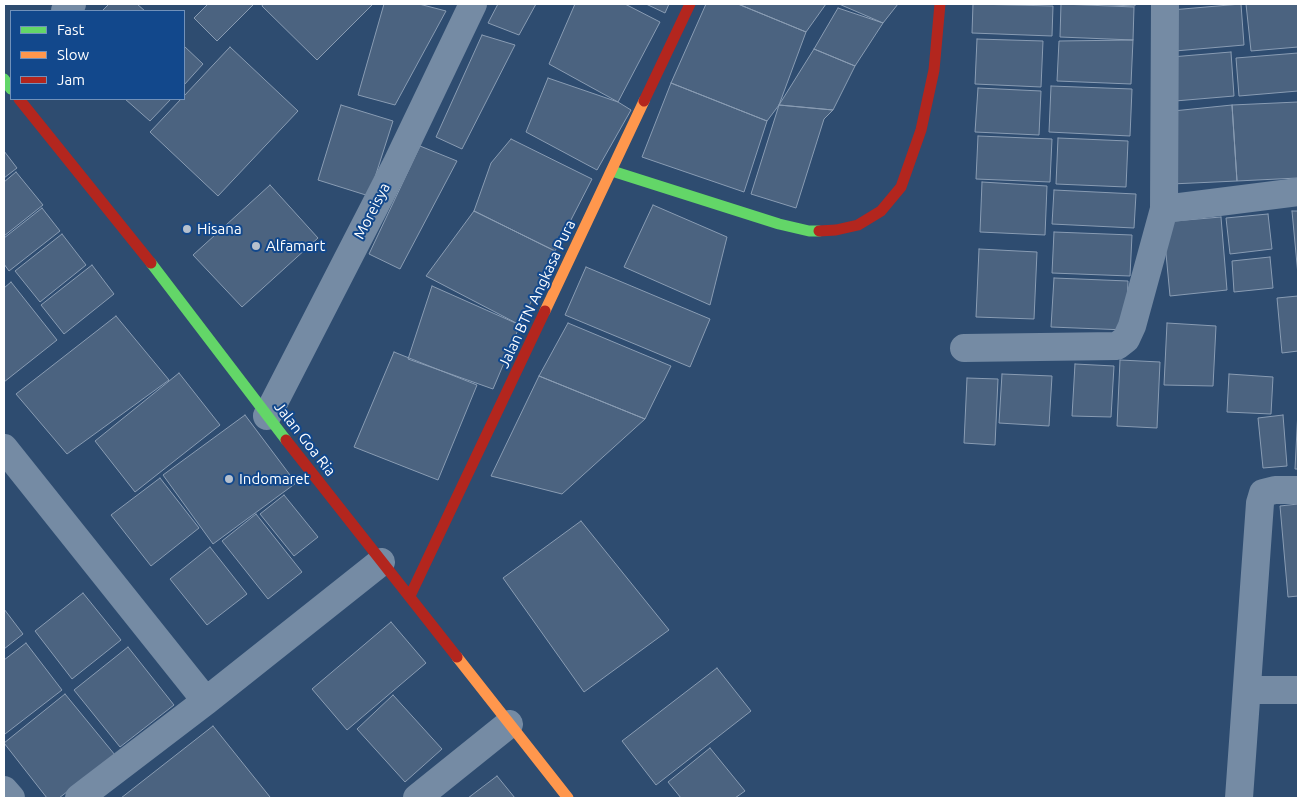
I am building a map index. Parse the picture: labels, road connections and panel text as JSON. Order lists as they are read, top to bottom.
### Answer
{
  "streets": {
    "street": ["Moreisya", "Jalan BTN Angkasa Pura", "Jalan Goa Ria"]
  },
  "crossings": [
    ["Moreisya", "Jalan Goa Ria"],
    ["Jalan BTN Angkasa Pura", "Jalan Goa Ria"]
  ],
  "places": ["Hisana", "Alfamart", "Indomaret"],
  "legend": ["Fast", "Slow", "Jam"]
}
